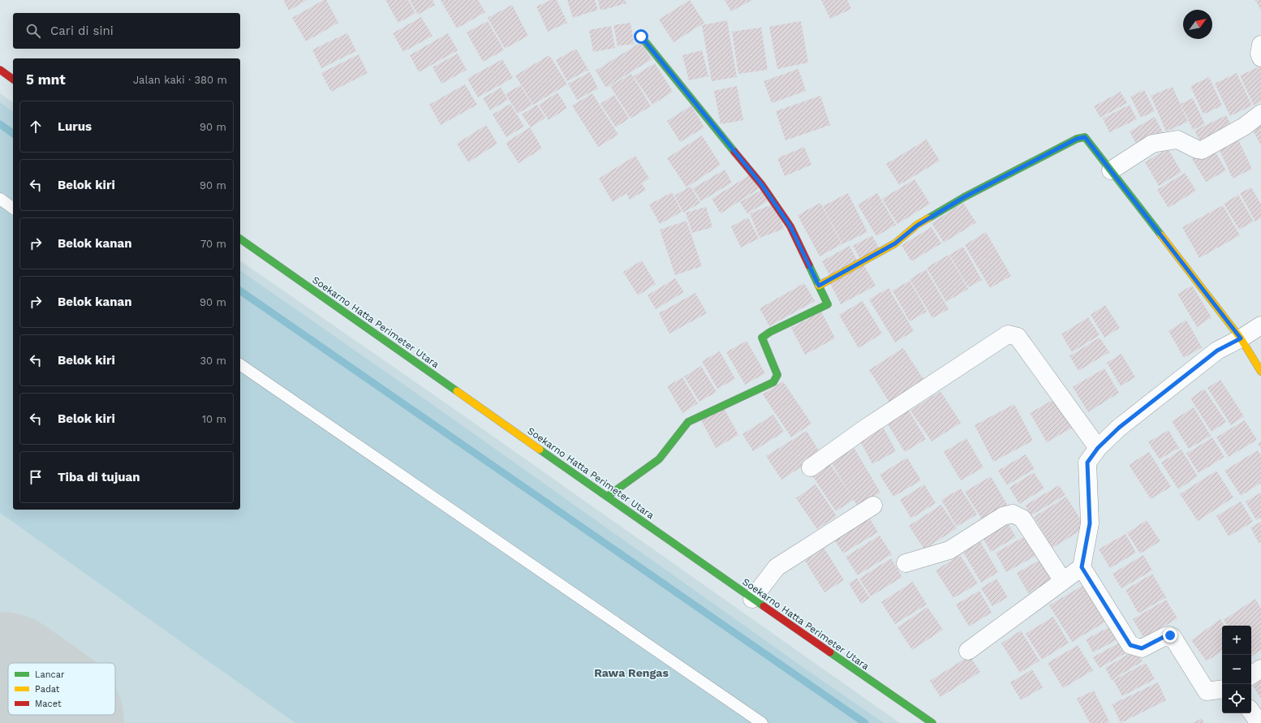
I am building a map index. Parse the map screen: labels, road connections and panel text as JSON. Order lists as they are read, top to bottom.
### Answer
{
  "streets": {
    "street": ["Soekarno Hatta Perimeter Utara"]
  },
  "districts": ["Rawa Rengas"],
  "legend": ["Lancar", "Padat", "Macet"],
  "north": "top right",
  "page": {
    "search": "Cari di sini",
    "heading": ["5 mnt", "Jalan kaki · 380 m"],
    "list": [
      ["Lurus", "90 m"],
      ["Belok kiri", "90 m"],
      ["Belok kanan", "70 m"],
      ["Belok kanan", "90 m"],
      ["Belok kiri", "30 m"],
      ["Belok kiri", "10 m"],
      "Tiba di tujuan"
    ],
    "map_buttons": ["+", "−"]
  }
}
